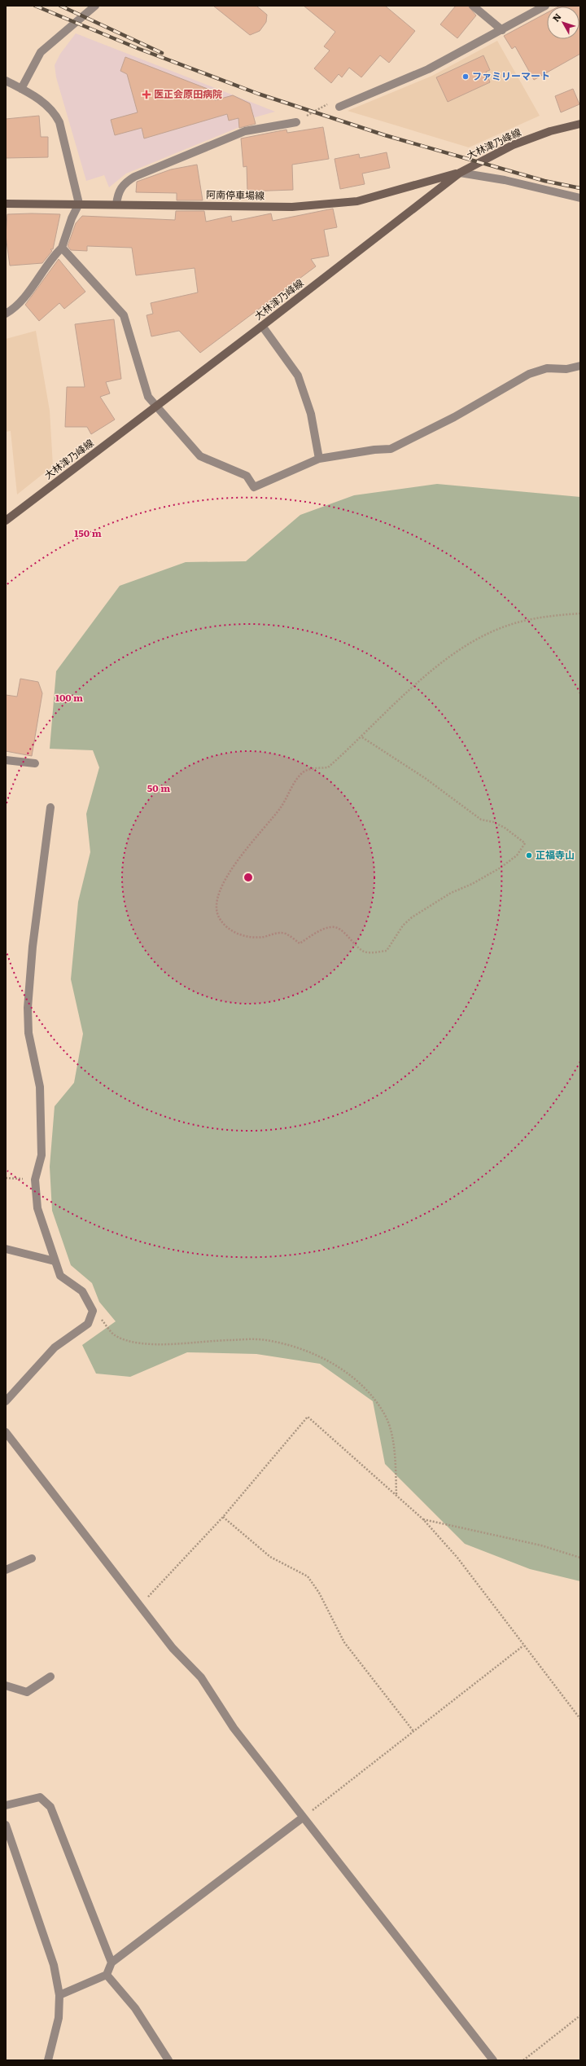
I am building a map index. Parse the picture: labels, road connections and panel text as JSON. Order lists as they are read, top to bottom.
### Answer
{
  "streets": {
    "main road": ["大林津乃峰線", "阿南停車場線"]
  },
  "crossings": [
    ["大林津乃峰線", "阿南停車場線"]
  ],
  "places": {
    "other": ["ファミリーマート", "正福寺山"],
    "health": ["医正会原田病院"]
  },
  "north": "top left",
  "rings": ["150 m", "100 m", "50 m"]
}
